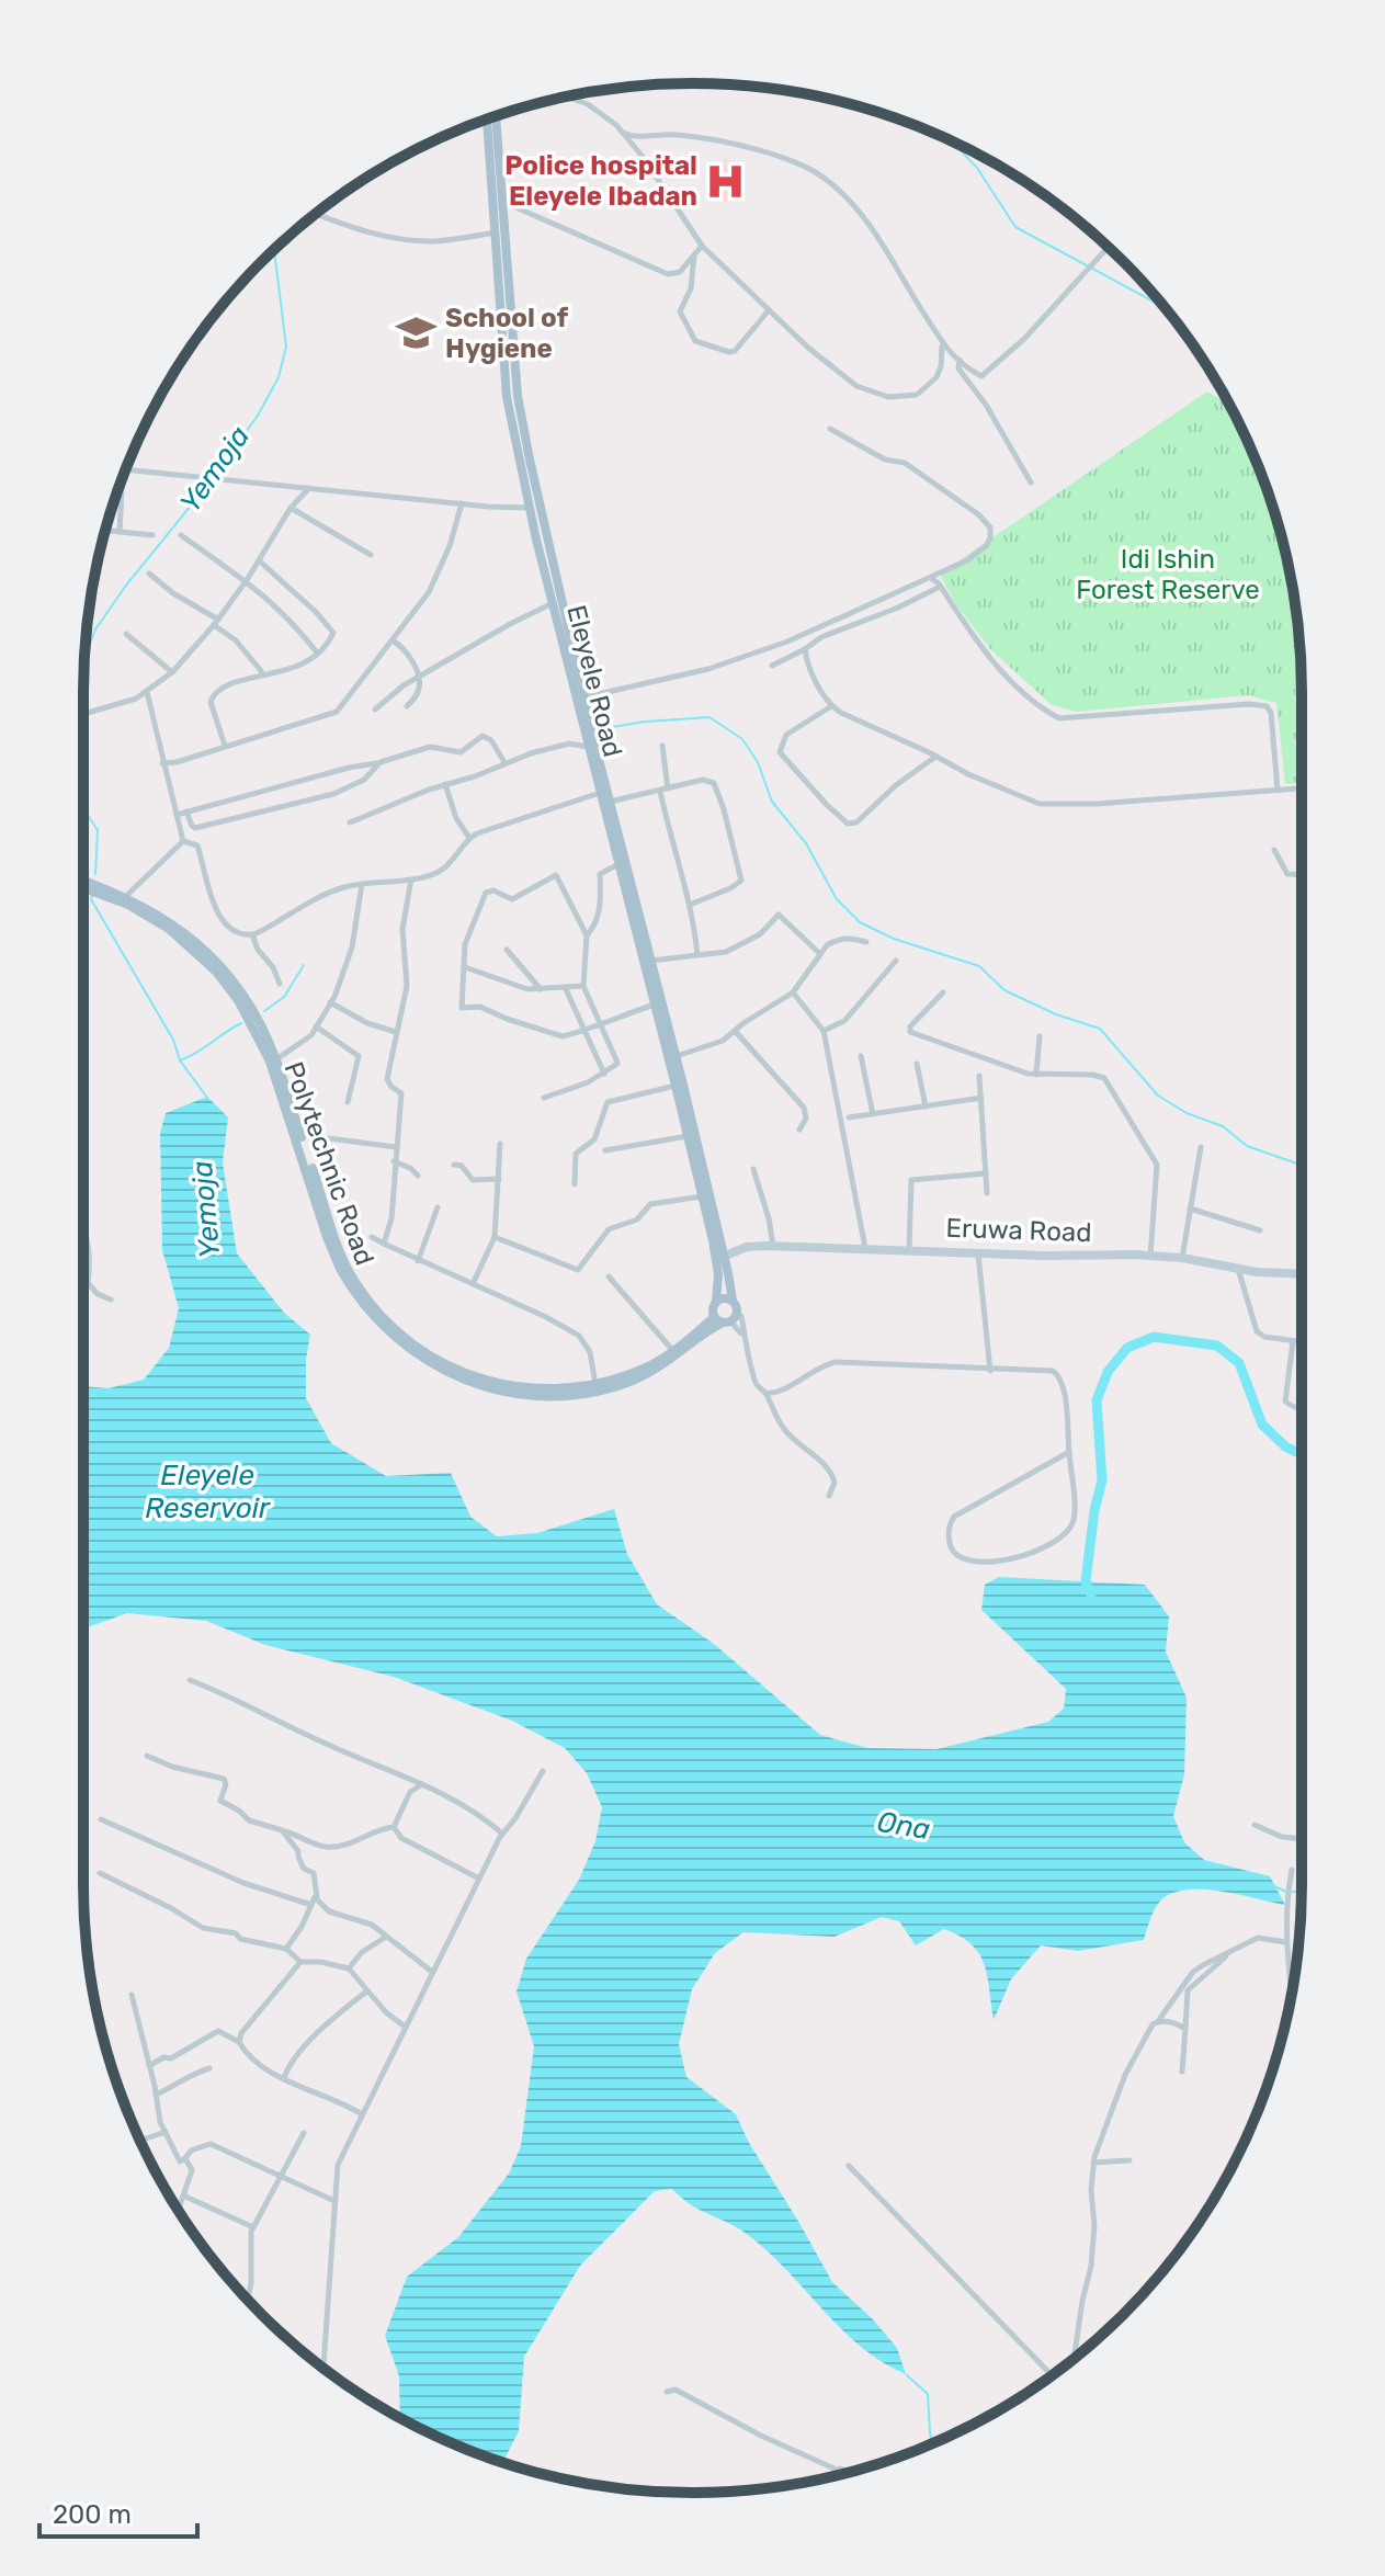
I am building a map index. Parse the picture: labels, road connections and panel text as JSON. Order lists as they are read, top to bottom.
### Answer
{
  "streets": {
    "main road": ["Eleyele Road", "Polytechnic Road", "Eruwa Road"]
  },
  "crossings": [
    ["Eleyele Road", "Eruwa Road"]
  ],
  "water": ["Yemoja", "Eleyele Reservoir", "Ona"],
  "parks": ["Idi Ishin Forest Reserve"],
  "places": {
    "hospital": ["Police hospital Eleyele Ibadan"],
    "school or university": ["School of Hygiene"]
  },
  "scale_bar": "200 m"
}
